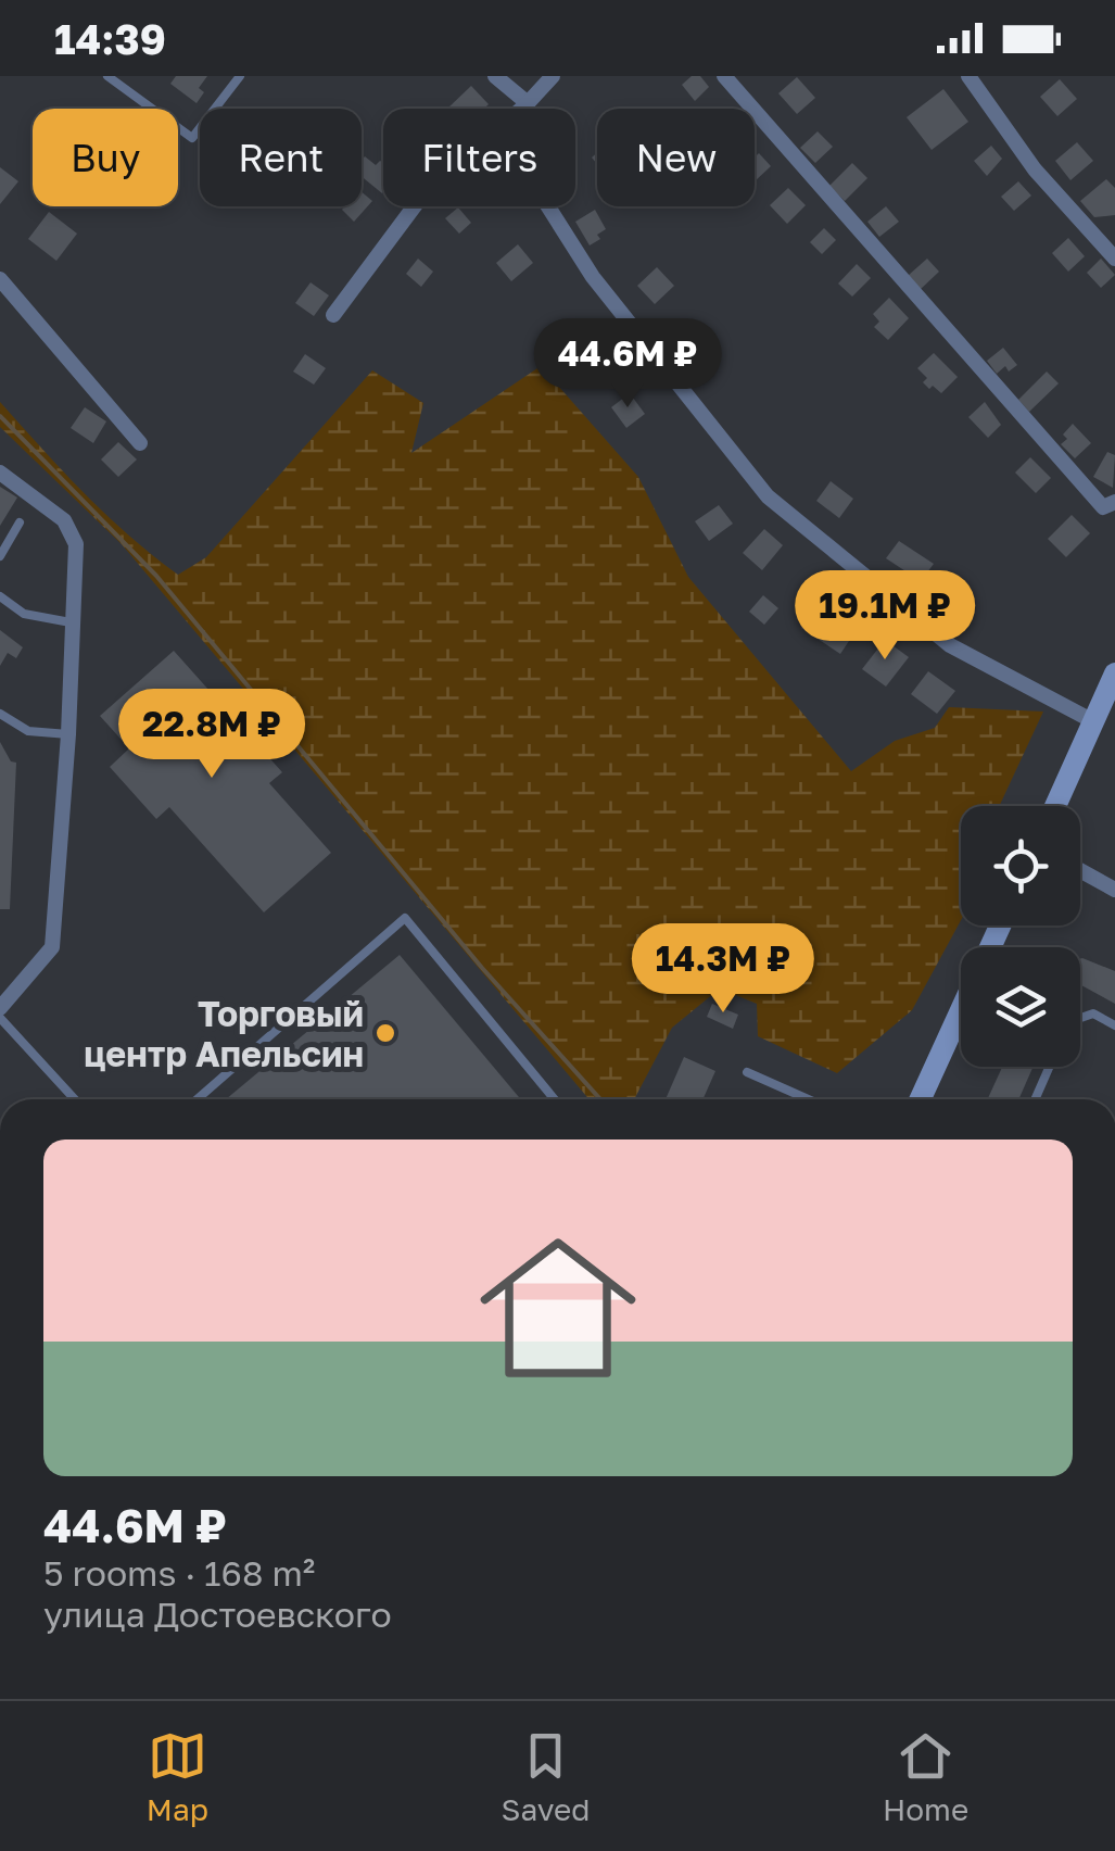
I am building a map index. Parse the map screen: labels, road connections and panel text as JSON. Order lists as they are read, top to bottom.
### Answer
{
  "places": ["Торговый центр Апельсин"],
  "page": {
    "status": "14:39",
    "chip": [
      "Buy",
      "Rent",
      "Filters",
      "New"
    ],
    "price": [
      "44.6M ₽",
      "19.1M ₽",
      "22.8M ₽",
      "14.3M ₽"
    ],
    "list": [
      {
        "name": "44.6M ₽",
        "note": "5 rooms · 168 m² · улица Достоевского"
      }
    ],
    "tabs": ["Map", "Saved", "Home"]
  }
}
